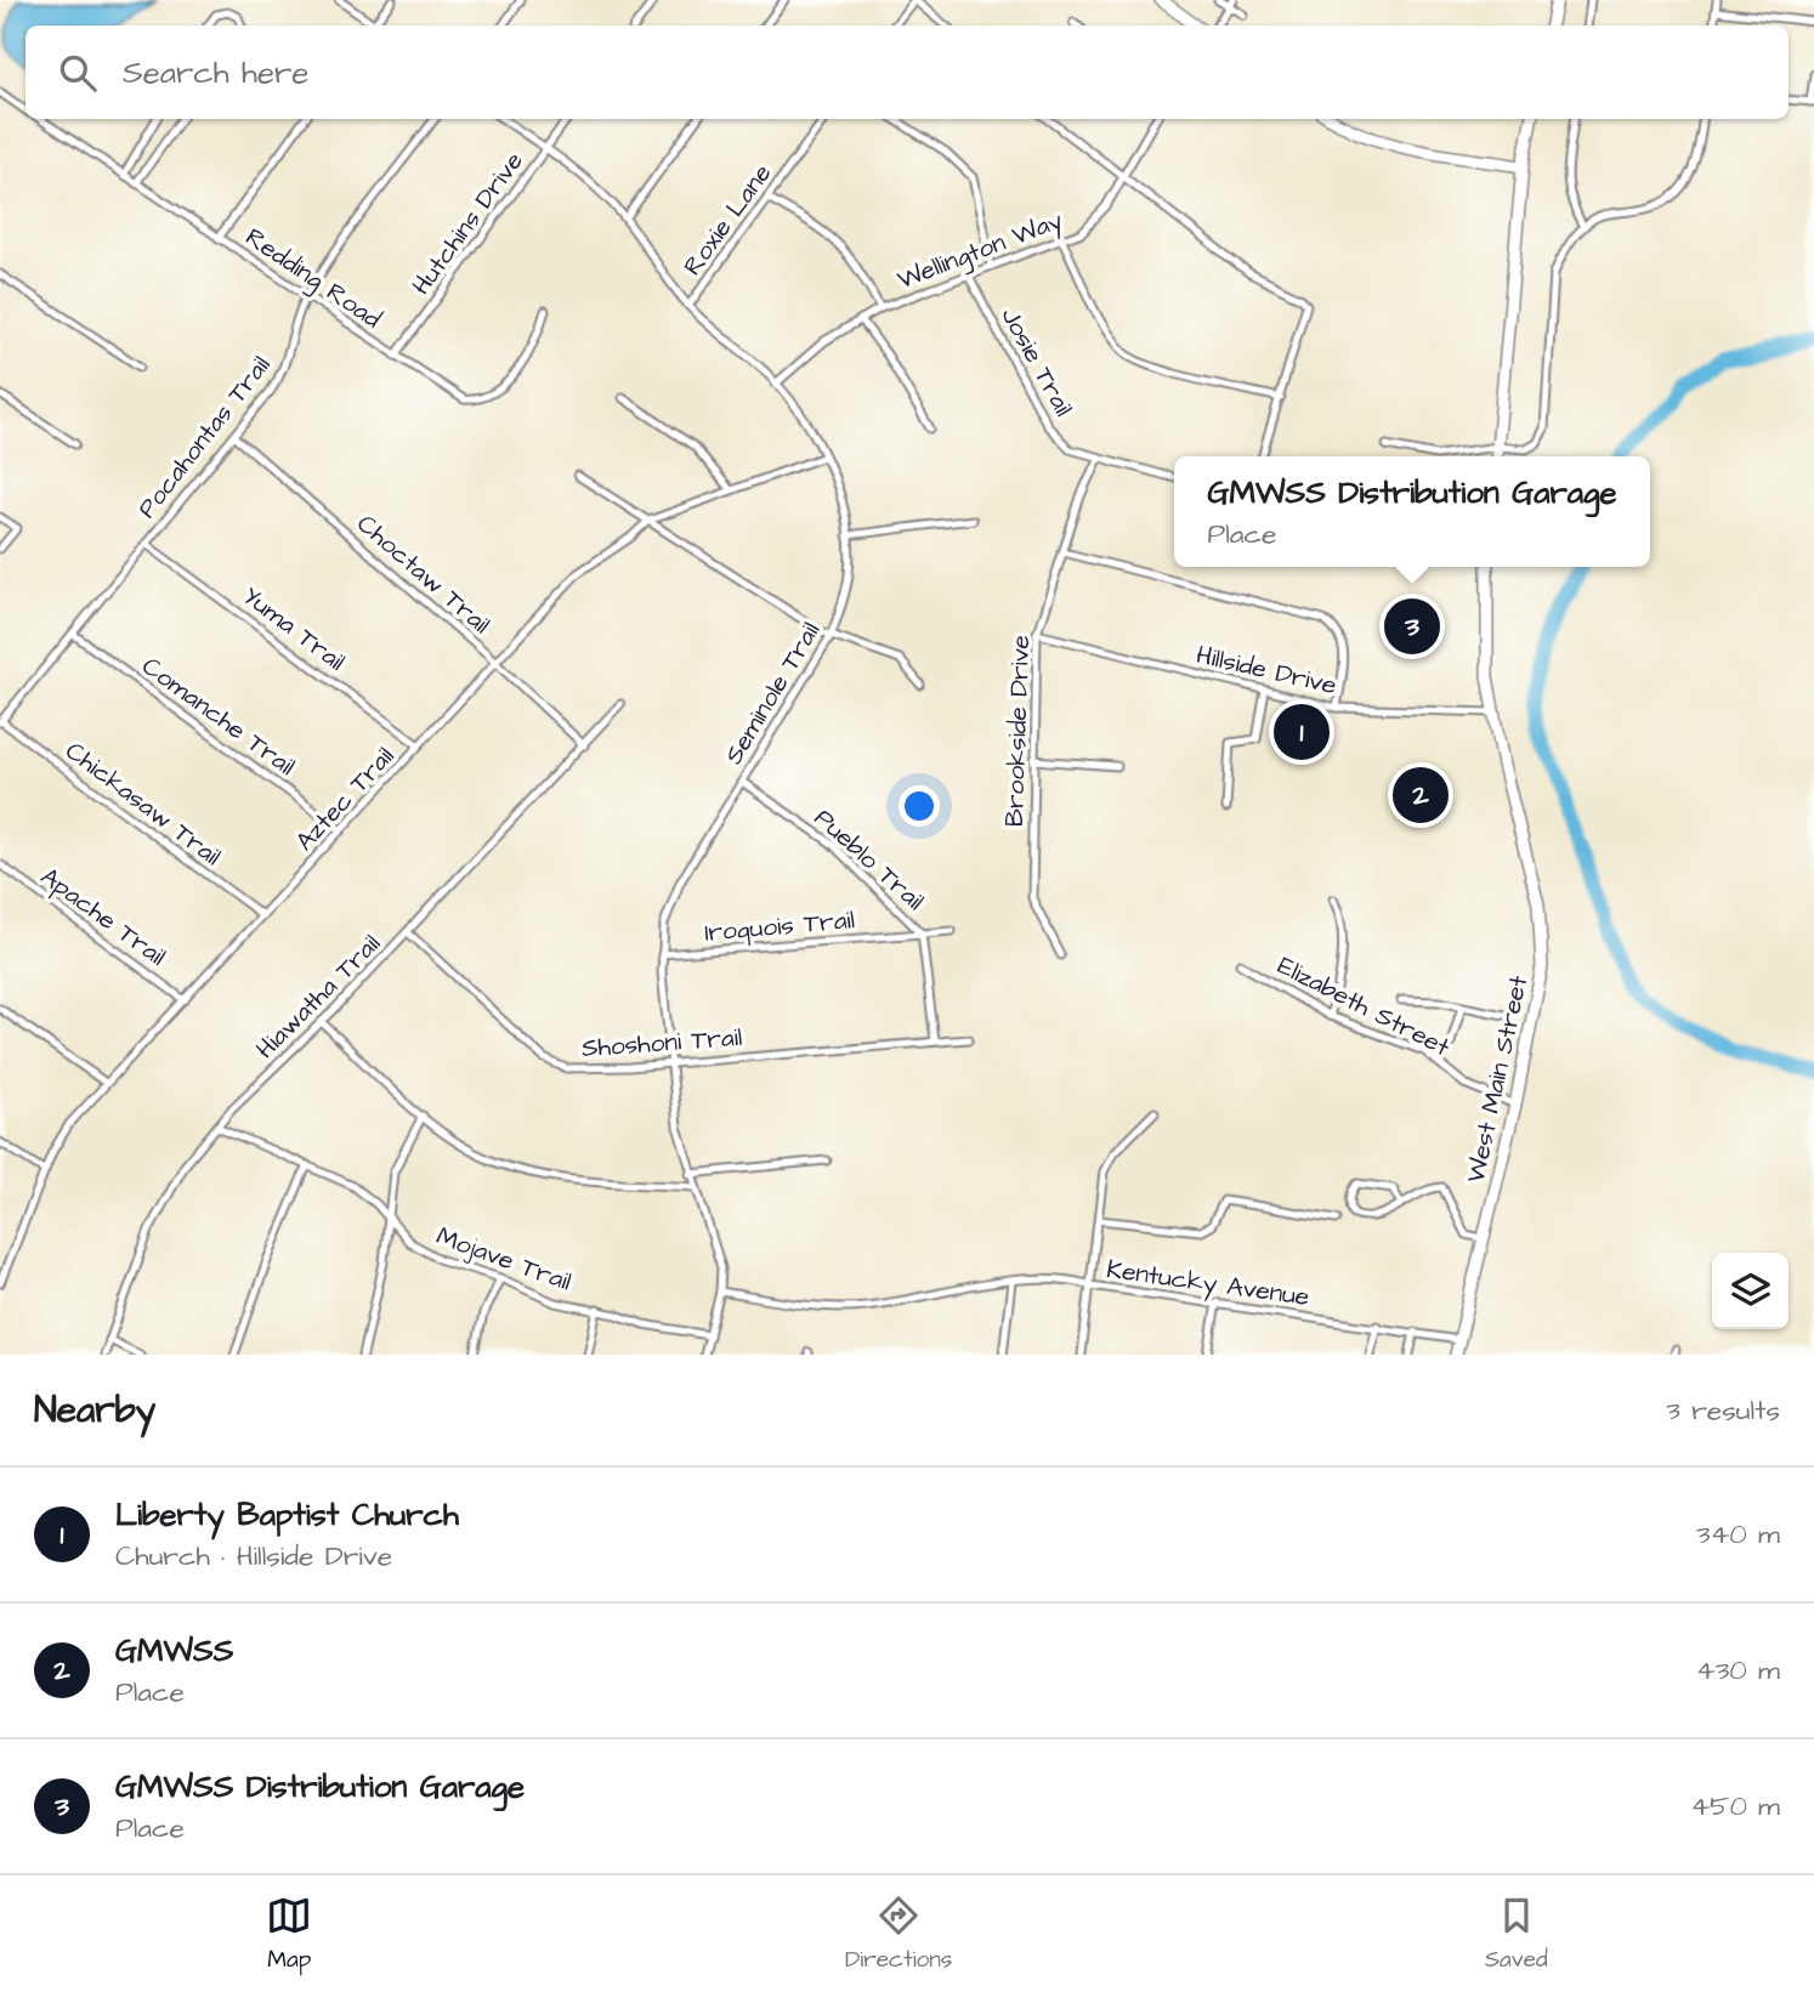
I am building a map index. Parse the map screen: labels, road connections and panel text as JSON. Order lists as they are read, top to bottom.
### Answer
{
  "streets": {
    "main road": ["West Main Street"],
    "street": [
      "Roxie Lane",
      "Hutchins Drive",
      "Wellington Way",
      "Redding Road",
      "Josie Trail",
      "Pocahontas Trail",
      "Choctaw Trail",
      "Yuma Trail",
      "Hillside Drive",
      "Seminole Trail",
      "Comanche Trail",
      "Brookside Drive",
      "Aztec Trail",
      "Chickasaw Trail",
      "Pueblo Trail",
      "Apache Trail",
      "Iroquois Trail",
      "Hiawatha Trail",
      "Elizabeth Street",
      "Shoshoni Trail",
      "Mojave Trail",
      "Kentucky Avenue"
    ]
  },
  "crossings": [
    ["Roxie Lane", "Seminole Trail"],
    ["Hutchins Drive", "Redding Road"],
    ["Hutchins Drive", "Seminole Trail"],
    ["Wellington Way", "Josie Trail"],
    ["Wellington Way", "Seminole Trail"],
    ["Redding Road", "Pocahontas Trail"],
    ["Josie Trail", "Brookside Drive"],
    ["Pocahontas Trail", "Choctaw Trail"],
    ["Pocahontas Trail", "Yuma Trail"],
    ["Pocahontas Trail", "Comanche Trail"],
    ["Pocahontas Trail", "Chickasaw Trail"],
    ["Choctaw Trail", "Aztec Trail"],
    ["Choctaw Trail", "Hiawatha Trail"],
    ["Yuma Trail", "Aztec Trail"],
    ["Hillside Drive", "Brookside Drive"],
    ["Hillside Drive", "West Main Street"],
    ["Seminole Trail", "Aztec Trail"],
    ["Seminole Trail", "Pueblo Trail"],
    ["Seminole Trail", "Iroquois Trail"],
    ["Seminole Trail", "Shoshoni Trail"],
    ["Seminole Trail", "Mojave Trail"],
    ["Seminole Trail", "Kentucky Avenue"],
    ["Comanche Trail", "Aztec Trail"],
    ["Aztec Trail", "Chickasaw Trail"],
    ["Aztec Trail", "Apache Trail"],
    ["Pueblo Trail", "Iroquois Trail"],
    ["Pueblo Trail", "Shoshoni Trail"],
    ["Hiawatha Trail", "Shoshoni Trail"],
    ["Hiawatha Trail", "Mojave Trail"],
    ["Elizabeth Street", "West Main Street"],
    ["West Main Street", "Kentucky Avenue"]
  ],
  "page": {
    "search": "Search here",
    "popup": ["GMWSS Distribution Garage", "Place"],
    "pins": ["3", "1", "2"],
    "heading": ["Nearby", "3 results"],
    "list": [
      {
        "mark": "1",
        "name": "Liberty Baptist Church",
        "note": "Church · Hillside Drive",
        "value": "340 m"
      },
      {
        "mark": "2",
        "name": "GMWSS",
        "note": "Place",
        "value": "430 m"
      },
      {
        "mark": "3",
        "name": "GMWSS Distribution Garage",
        "note": "Place",
        "value": "450 m"
      }
    ],
    "nav": ["Map", "Directions", "Saved"]
  }
}
